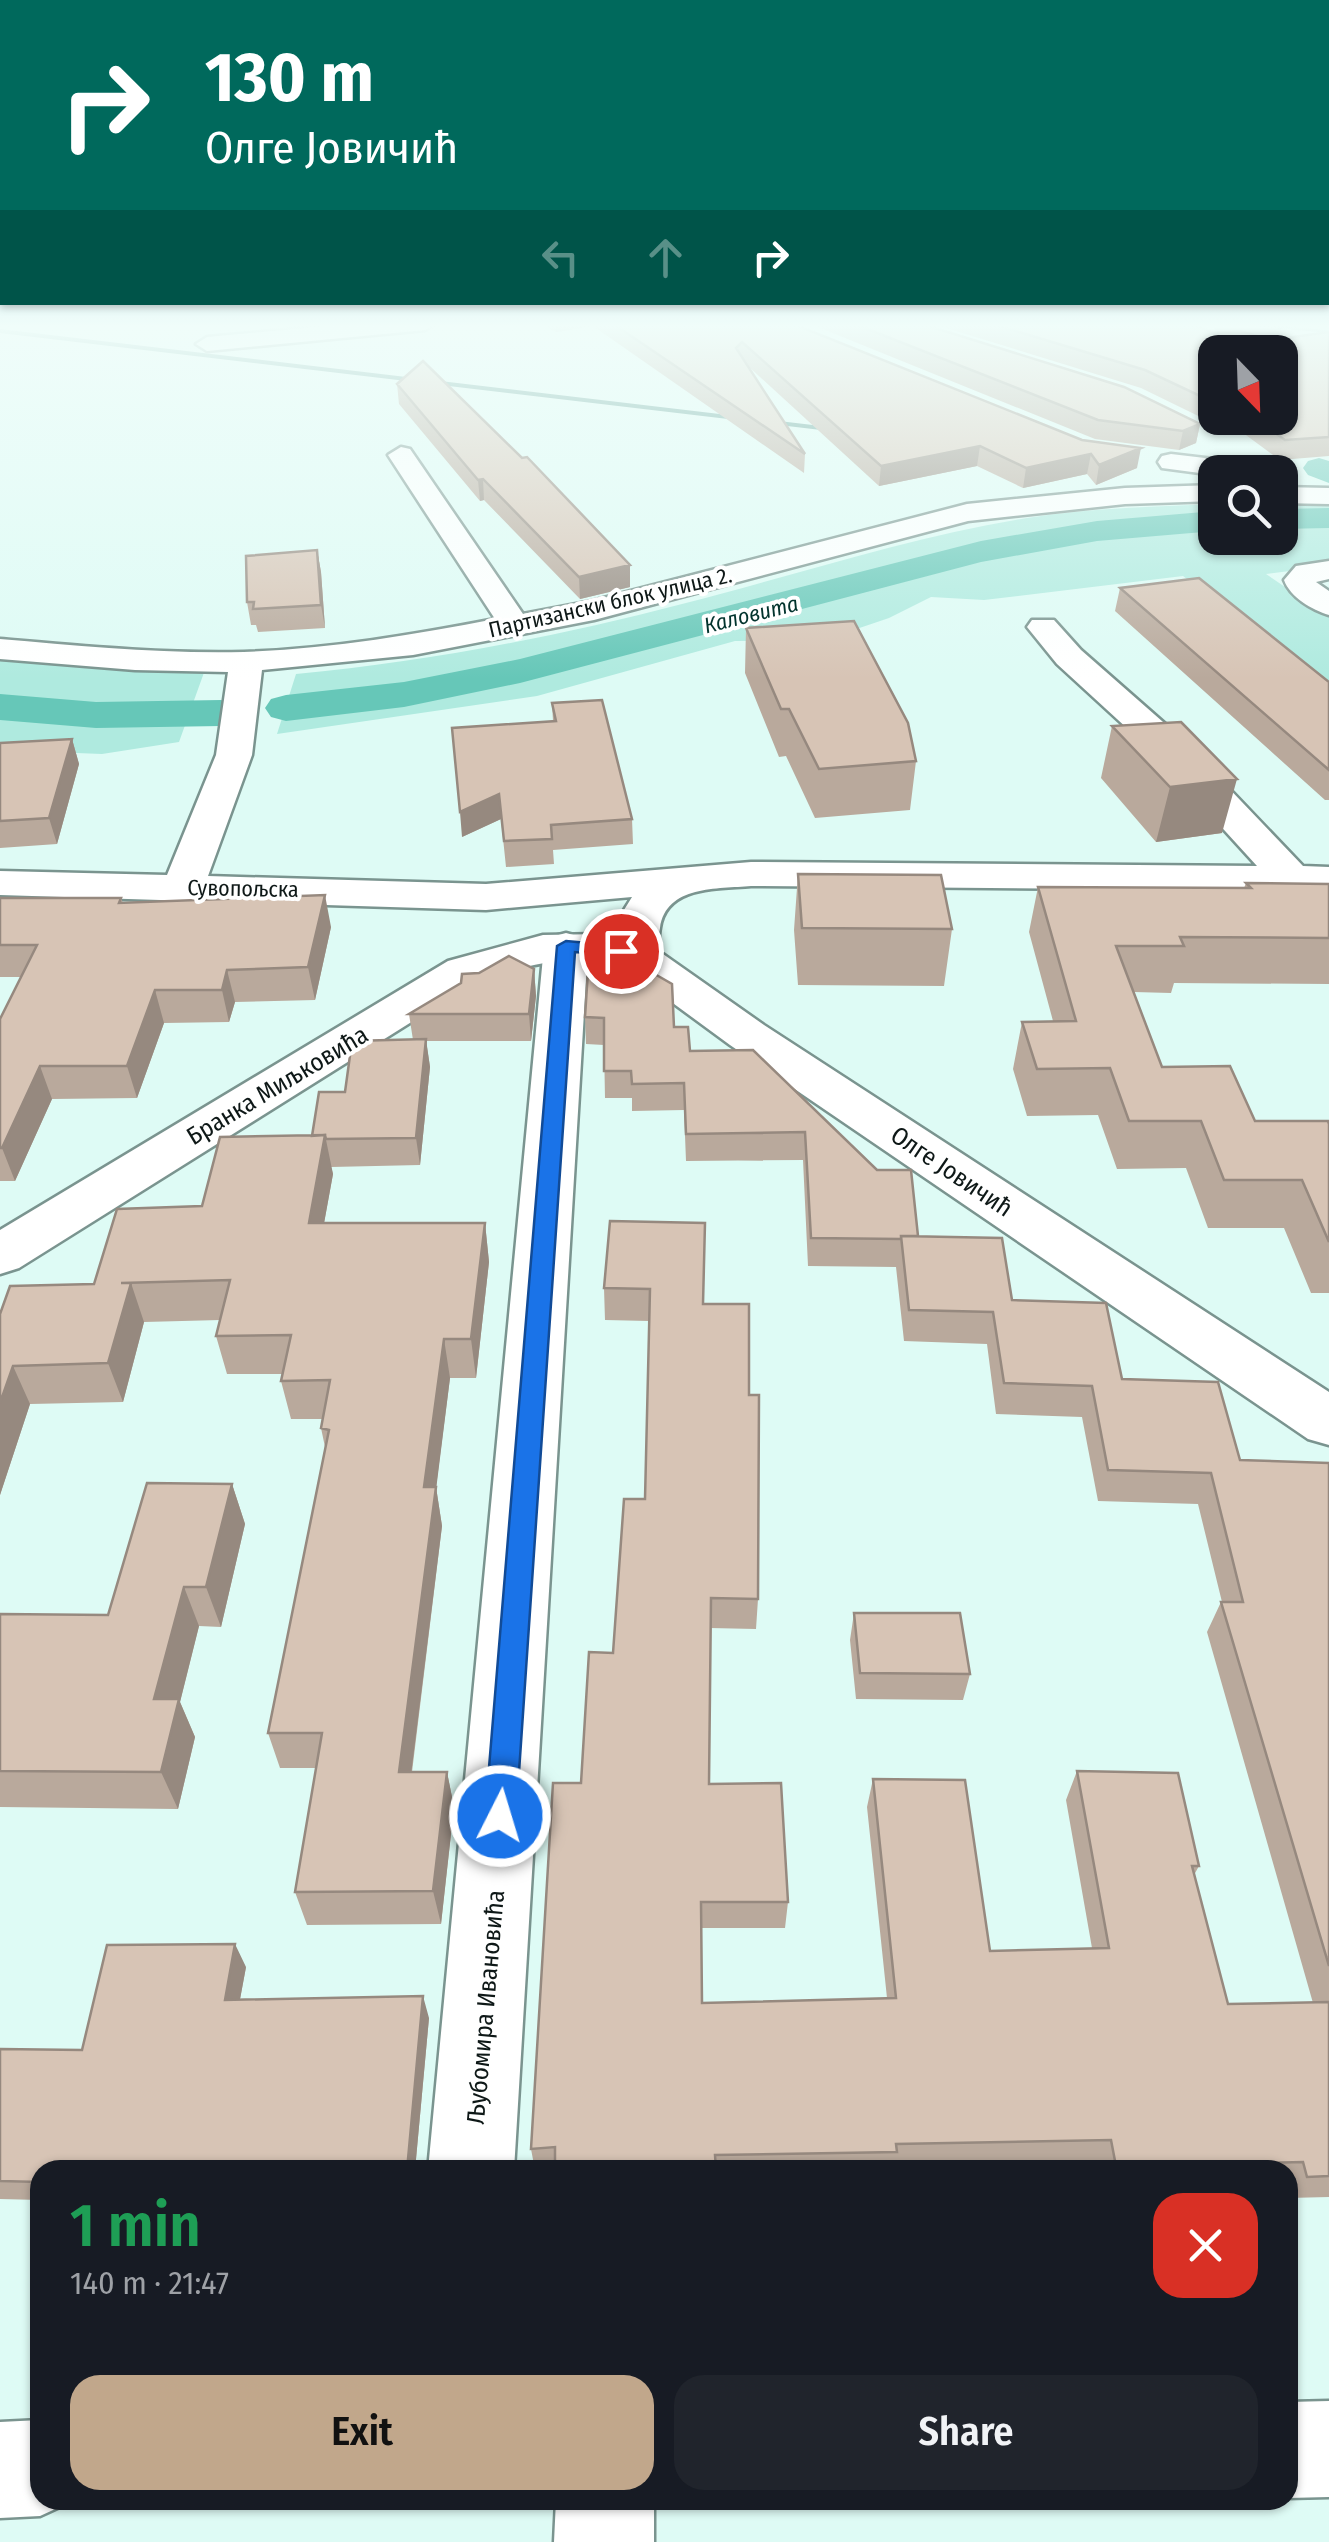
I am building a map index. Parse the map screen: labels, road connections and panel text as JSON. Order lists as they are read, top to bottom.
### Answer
{
  "streets": {
    "street": [
      "Партизански блок улица 2.",
      "Сувопољска",
      "Бранка Миљковића",
      "Олге Јовичић",
      "Љубомира Ивановића"
    ]
  },
  "crossings": [
    ["Бранка Миљковића", "Олге Јовичић"],
    ["Бранка Миљковића", "Љубомира Ивановића"],
    ["Олге Јовичић", "Љубомира Ивановића"]
  ],
  "water": ["Каловита"],
  "north": "bottom right",
  "page": {
    "turn": ["130 m", "Олге Јовичић"],
    "heading": ["1 min", "140 m · 21:47"],
    "buttons": ["Exit", "Share"]
  }
}
